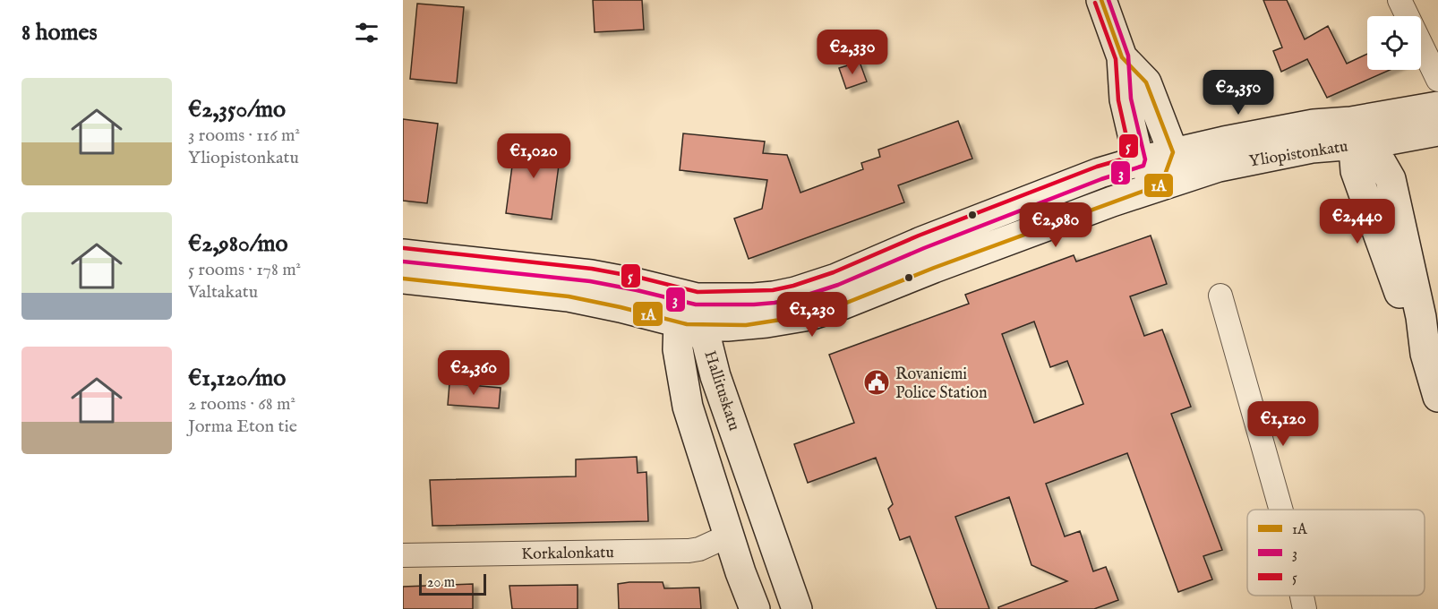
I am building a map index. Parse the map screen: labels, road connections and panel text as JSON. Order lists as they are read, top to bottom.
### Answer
{
  "streets": {
    "street": ["Yliopistonkatu", "Hallituskatu", "Korkalonkatu"]
  },
  "crossings": [
    ["Yliopistonkatu", "Hallituskatu"],
    ["Hallituskatu", "Korkalonkatu"]
  ],
  "places": {
    "public building": ["Rovaniemi Police Station"]
  },
  "lines": ["transit line 1A", "transit line 3", "transit line 5"],
  "legend": ["1A", "3", "5"],
  "scale_bar": "20 m",
  "page": {
    "heading": "8 homes",
    "price": [
      "€2,330",
      "€2,350",
      "€1,020",
      "€2,440",
      "€2,980",
      "€1,230",
      "€2,360",
      "€1,120"
    ],
    "list": [
      {
        "name": "€2,350/mo",
        "note": "3 rooms · 116 m² · Yliopistonkatu"
      },
      {
        "name": "€2,980/mo",
        "note": "5 rooms · 178 m² · Valtakatu"
      },
      {
        "name": "€1,120/mo",
        "note": "2 rooms · 68 m² · Jorma Eton tie"
      }
    ],
    "scale": "20 m"
  }
}
